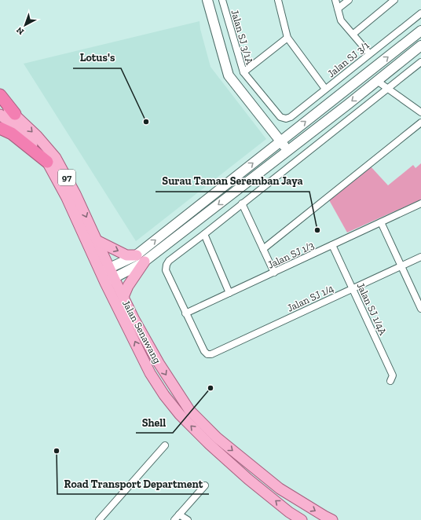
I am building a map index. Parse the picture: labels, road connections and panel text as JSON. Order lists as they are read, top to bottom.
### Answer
{
  "streets": {
    "main road": ["97", "Jalan Senawang"],
    "street": [
      "Jalan SJ 3/1A",
      "Jalan SJ 3/1",
      "Jalan SJ 1/3",
      "Jalan SJ 1/4",
      "Jalan SJ 1/4A"
    ]
  },
  "crossings": [
    ["Jalan SJ 3/1A", "Jalan SJ 3/1"],
    ["Jalan SJ 1/3", "Jalan SJ 1/4"],
    ["Jalan SJ 1/3", "Jalan SJ 1/4A"],
    ["Jalan SJ 1/4", "Jalan SJ 1/4A"]
  ],
  "places": [
    "Lotus's",
    "Surau Taman Seremban Jaya",
    "Shell",
    "Road Transport Department"
  ],
  "north": "bottom left"
}
